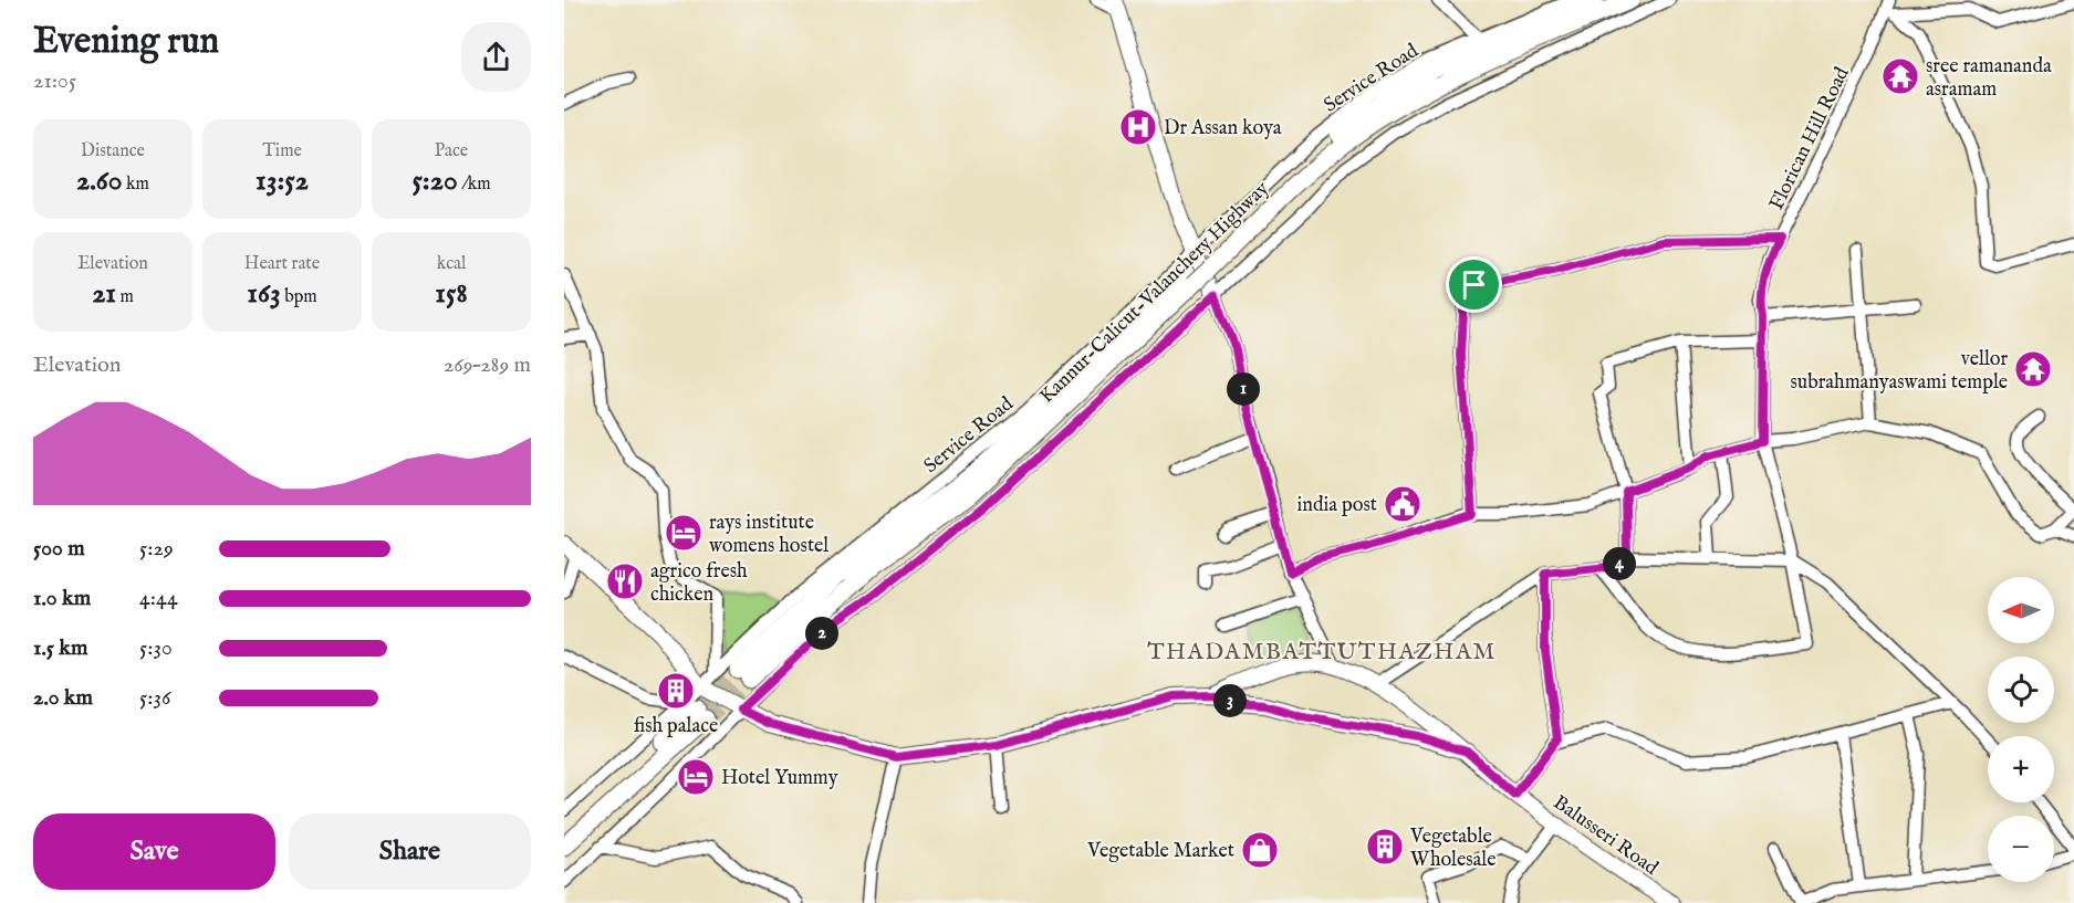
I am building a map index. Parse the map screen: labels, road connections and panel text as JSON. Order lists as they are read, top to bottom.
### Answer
{
  "streets": {
    "highway": ["Kannur-Calicut-Valanchery Highway"],
    "main road": ["Balusseri Road"],
    "street": ["Service Road", "Florican Hill Road"]
  },
  "crossings": [
    ["Service Road", "Kannur-Calicut-Valanchery Highway"]
  ],
  "districts": ["THADAMBATTUTHAZHAM"],
  "places": {
    "temple": ["sree ramananda asramam", "vellor subrahmanyaswami temple"],
    "hospital": ["Dr Assan koya"],
    "public building": ["india post"],
    "hotel": ["rays institute womens hostel", "Hotel Yummy"],
    "restaurant": ["agrico fresh chicken"],
    "building": ["fish palace", "Vegetable Wholesale"],
    "shop": ["Vegetable Market"]
  },
  "north": "left",
  "page": {
    "heading": ["Evening run", "21:05"],
    "stats": [
      ["Distance", "2.60 km"],
      ["Time", "13:52"],
      ["Pace", "5:20 /km"],
      ["Elevation", "21 m"],
      ["Heart rate", "163 bpm"],
      ["kcal", "158"]
    ],
    "chart": ["Elevation", "269–289 m"],
    "pins": [
      "1",
      "4",
      "2",
      "3"
    ],
    "list": [
      {
        "name": "500 m",
        "note": "5:29"
      },
      {
        "name": "1.0 km",
        "note": "4:44"
      },
      {
        "name": "1.5 km",
        "note": "5:30"
      },
      {
        "name": "2.0 km",
        "note": "5:36"
      }
    ],
    "map_buttons": ["+", "−"],
    "buttons": ["Save", "Share"]
  }
}
